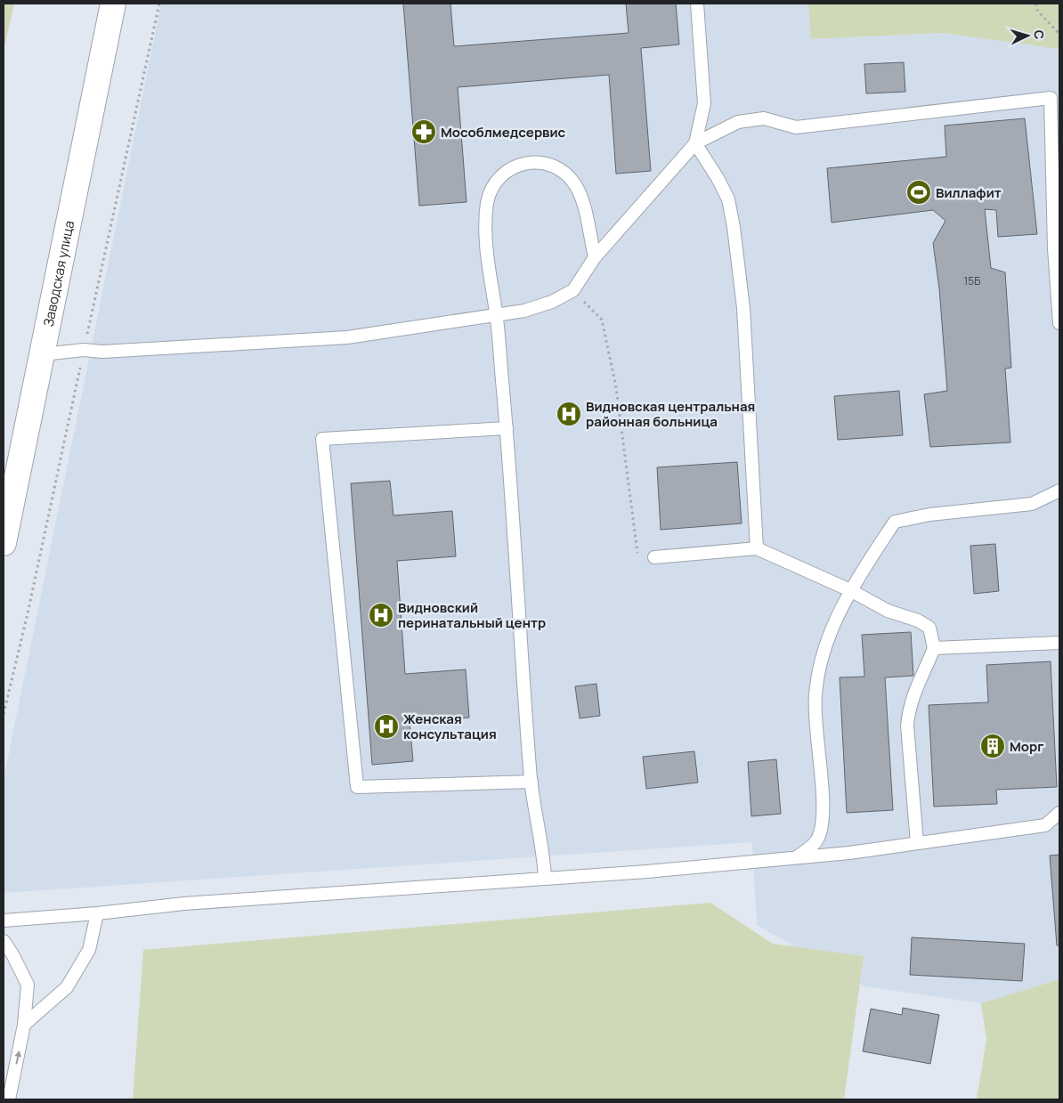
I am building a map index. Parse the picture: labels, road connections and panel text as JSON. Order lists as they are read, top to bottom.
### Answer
{
  "streets": {
    "main road": ["Заводская улица"]
  },
  "places": {
    "pharmacy": ["Мособлмедсервис"],
    "sports": ["Виллафит"],
    "hospital": ["Видновская центральная районная больница", "Видновский перинатальный центр", "Женская консультация"],
    "building": ["Морг"]
  },
  "house_numbers": ["15Б"],
  "north": "right"
}
